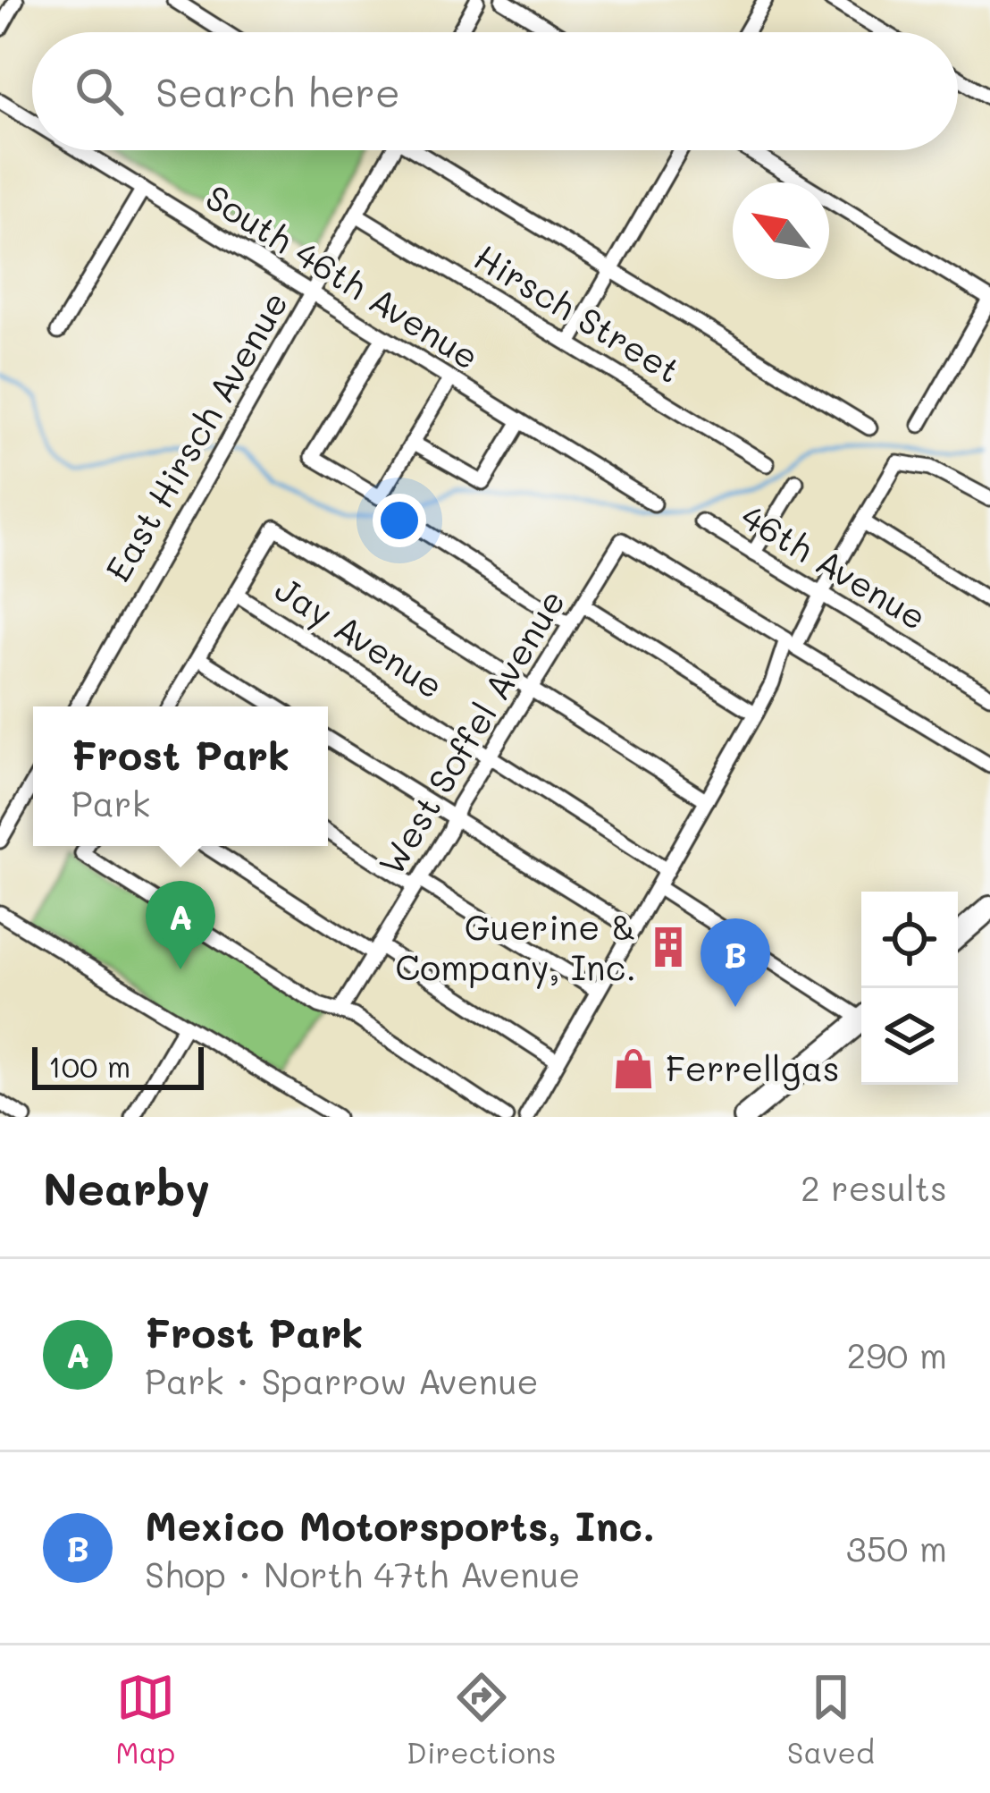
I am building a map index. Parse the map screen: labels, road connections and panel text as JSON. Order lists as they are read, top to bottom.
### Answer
{
  "streets": {
    "street": [
      "South 46th Avenue",
      "Hirsch Street",
      "East Hirsch Avenue",
      "46th Avenue",
      "Jay Avenue",
      "West Soffel Avenue"
    ]
  },
  "crossings": [
    ["South 46th Avenue", "East Hirsch Avenue"],
    ["Hirsch Street", "East Hirsch Avenue"],
    ["Jay Avenue", "West Soffel Avenue"]
  ],
  "places": {
    "building": ["Guerine & Company, Inc."],
    "shop": ["Ferrellgas"]
  },
  "scale_bar": "100 m",
  "north": "top left",
  "page": {
    "search": "Search here",
    "popup": ["Frost Park", "Park"],
    "pins": ["A", "B"],
    "scale": "100 m",
    "heading": ["Nearby", "2 results"],
    "list": [
      {
        "mark": "A",
        "name": "Frost Park",
        "note": "Park · Sparrow Avenue",
        "value": "290 m"
      },
      {
        "mark": "B",
        "name": "Mexico Motorsports, Inc.",
        "note": "Shop · North 47th Avenue",
        "value": "350 m"
      }
    ],
    "nav": ["Map", "Directions", "Saved"]
  }
}
